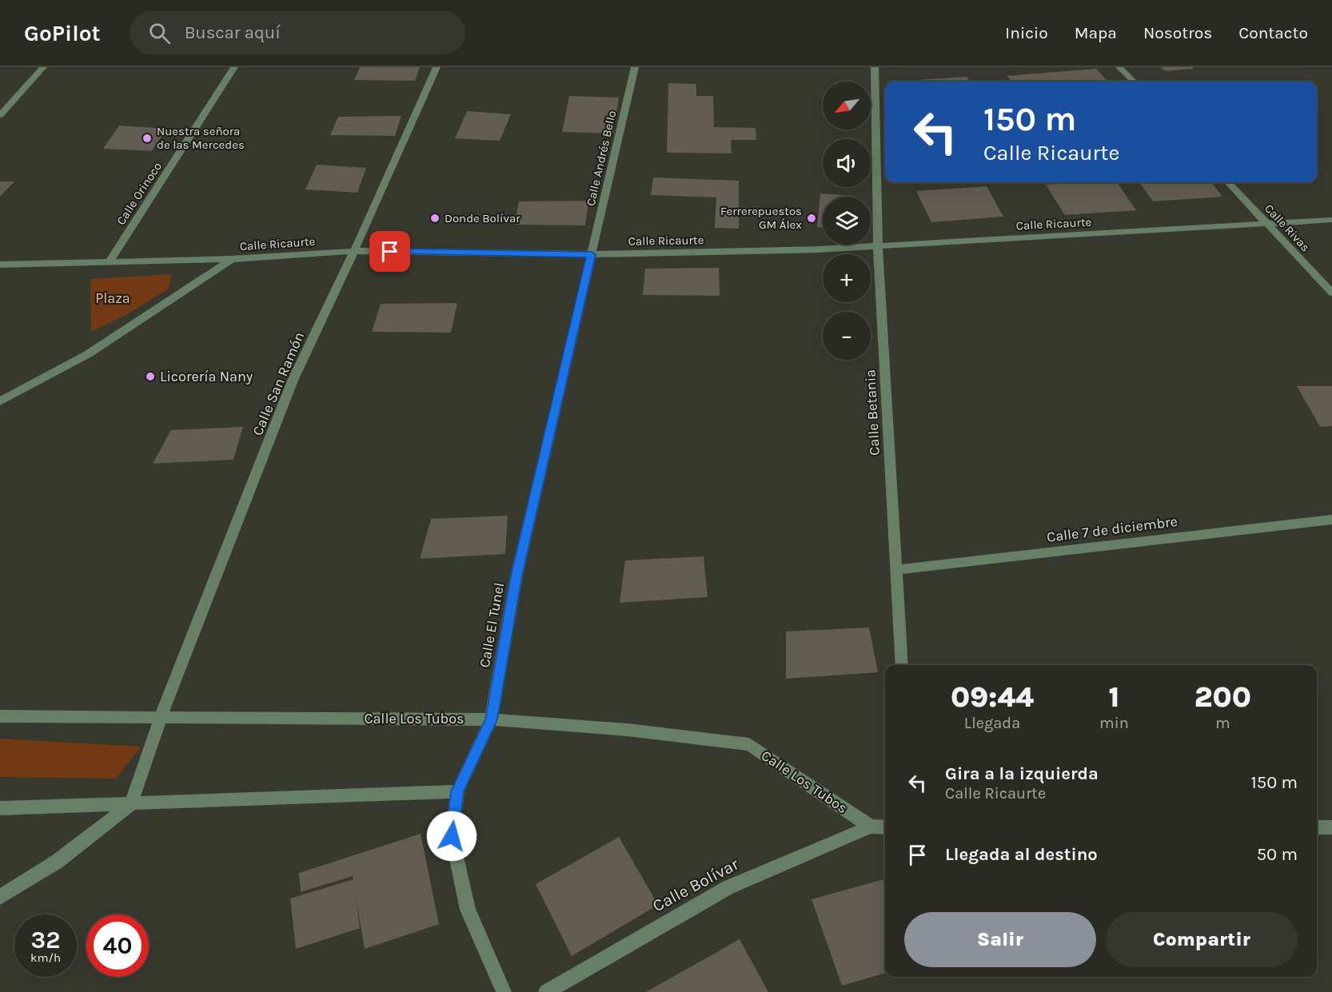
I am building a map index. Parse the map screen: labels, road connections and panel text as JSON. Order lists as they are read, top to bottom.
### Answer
{
  "streets": {
    "street": [
      "Calle Andrés Bello",
      "Calle Orinoco",
      "Calle Ricaurte",
      "Calle Rivas",
      "Calle San Ramón",
      "Calle Betania",
      "Calle 7 de diciembre",
      "Calle El Tunel",
      "Calle Los Tubos",
      "Calle Bolívar"
    ]
  },
  "crossings": [
    ["Calle Andrés Bello", "Calle Ricaurte"],
    ["Calle Andrés Bello", "Calle El Tunel"],
    ["Calle Orinoco", "Calle Ricaurte"],
    ["Calle Ricaurte", "Calle Rivas"],
    ["Calle Ricaurte", "Calle San Ramón"],
    ["Calle Ricaurte", "Calle Betania"],
    ["Calle Ricaurte", "Calle El Tunel"],
    ["Calle San Ramón", "Calle Los Tubos"],
    ["Calle Betania", "Calle 7 de diciembre"],
    ["Calle El Tunel", "Calle Los Tubos"],
    ["Calle Los Tubos", "Calle Bolívar"]
  ],
  "parks": ["Plaza"],
  "places": [
    "Nuestra señora de las Mercedes",
    "Donde Bolívar",
    "Ferrerepuestos GM Álex",
    "Licorería Nany"
  ],
  "north": "bottom left",
  "page": {
    "header": "GoPilot",
    "search": "Buscar aquí",
    "nav": [
      "Inicio",
      "Mapa",
      "Nosotros",
      "Contacto"
    ],
    "map_buttons": ["+", "−"],
    "turn": ["150 m", "Calle Ricaurte"],
    "eta": [
      "09:44",
      "Llegada",
      "1",
      "min",
      "200",
      "m"
    ],
    "list": [
      {
        "name": "Gira a la izquierda",
        "note": "Calle Ricaurte",
        "value": "150 m"
      },
      {
        "name": "Llegada al destino",
        "value": "50 m"
      }
    ],
    "buttons": ["Salir", "Compartir"],
    "speed": "32 km/h",
    "limit": "40"
  }
}
